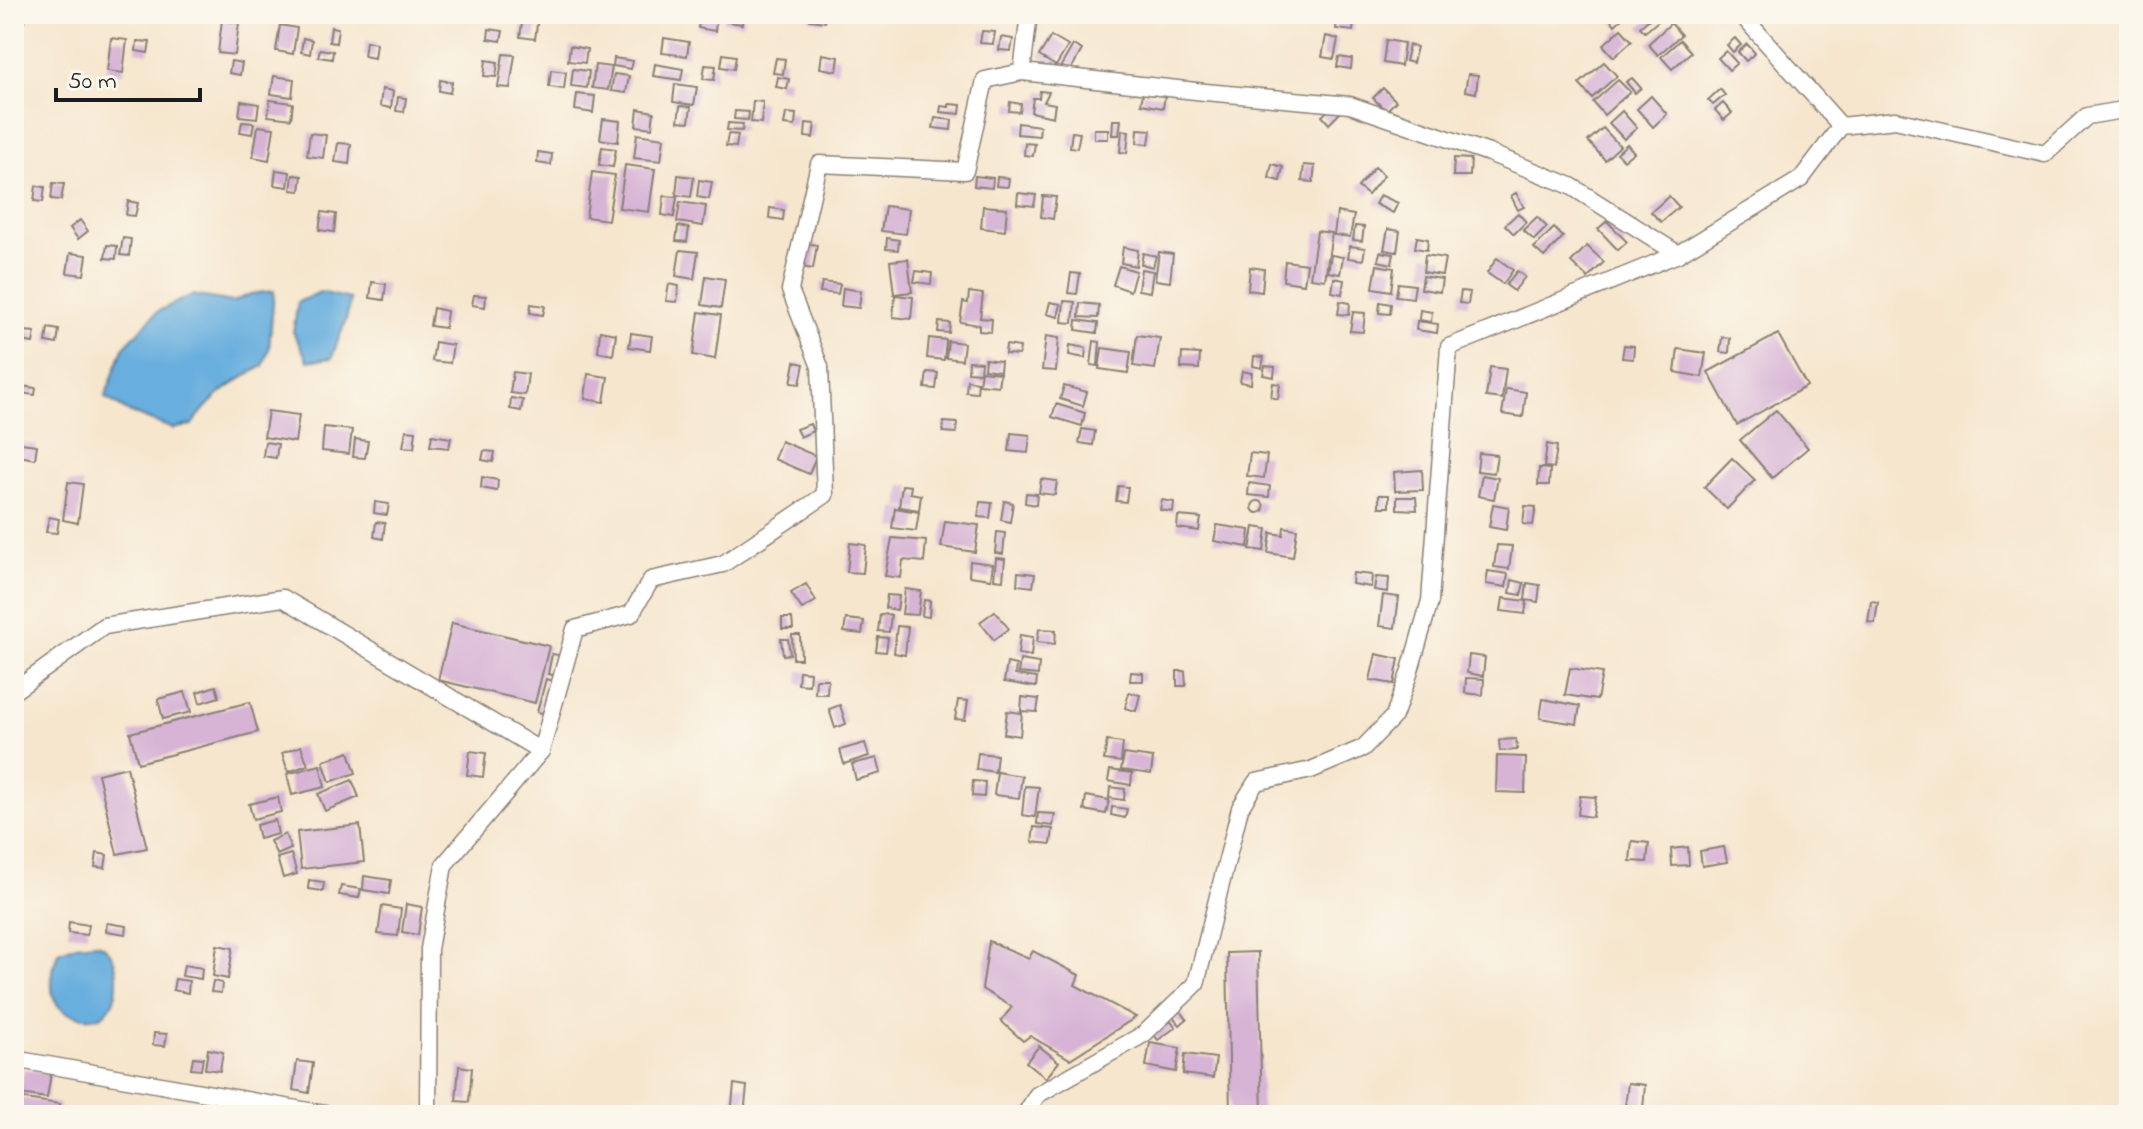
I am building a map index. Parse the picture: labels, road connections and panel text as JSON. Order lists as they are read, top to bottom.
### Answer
{
  "scale_bar": "50 m"
}
